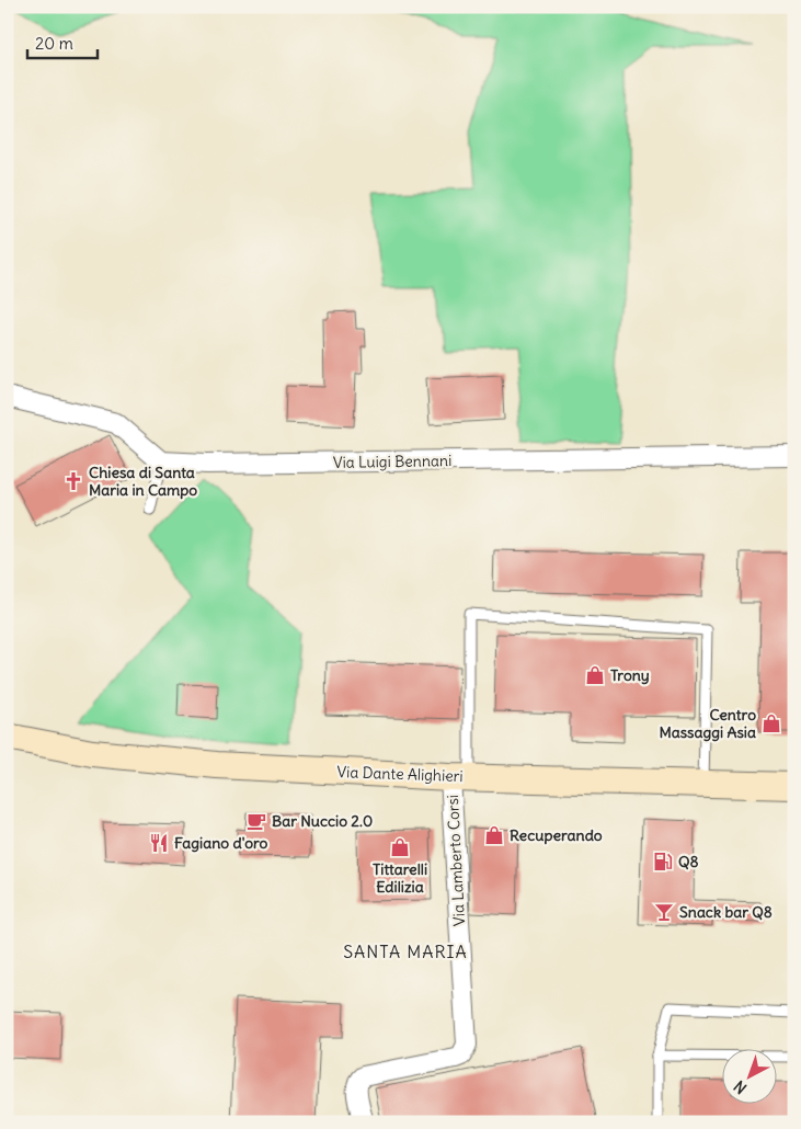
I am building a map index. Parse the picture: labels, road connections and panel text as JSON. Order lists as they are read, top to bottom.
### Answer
{
  "streets": {
    "main road": ["Via Dante Alighieri"],
    "street": ["Via Luigi Bennani", "Via Lamberto Corsi"]
  },
  "crossings": [
    ["Via Dante Alighieri", "Via Lamberto Corsi"]
  ],
  "districts": ["SANTA MARIA"],
  "places": {
    "church": ["Chiesa di Santa Maria in Campo"],
    "shop": [
      "Trony",
      "Centro Massaggi Asia",
      "Recuperando",
      "Tittarelli Edilizia"
    ],
    "cafe": ["Bar Nuccio 2.0"],
    "restaurant": ["Fagiano d'oro"],
    "fuel station": ["Q8"],
    "bar": ["Snack bar Q8"]
  },
  "scale_bar": "20 m",
  "north": "bottom left"
}
